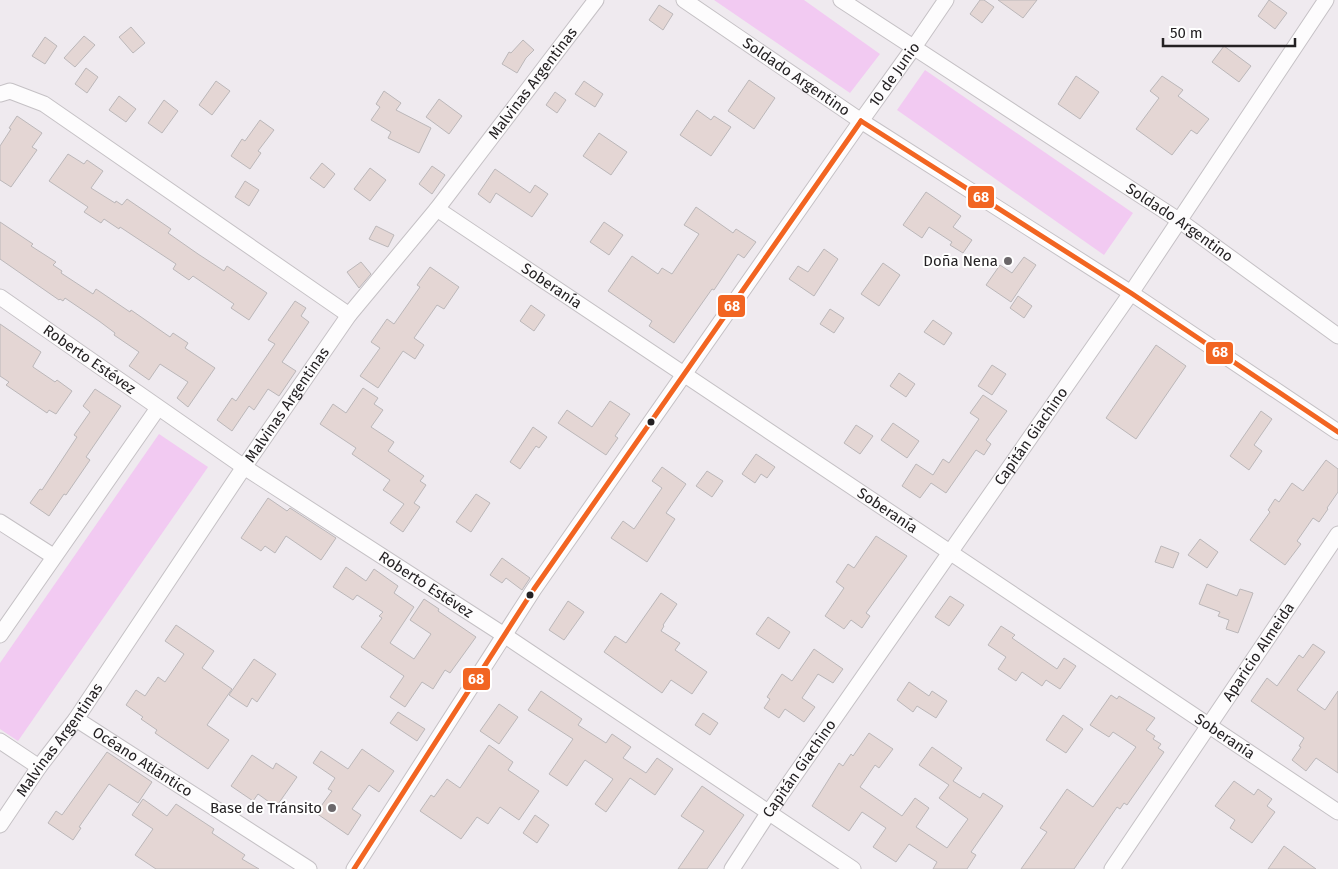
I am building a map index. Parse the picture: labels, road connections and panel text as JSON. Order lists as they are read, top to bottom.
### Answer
{
  "streets": {
    "street": [
      "10 de Junio",
      "Soldado Argentino",
      "Malvinas Argentinas",
      "Soberanía",
      "Roberto Estévez",
      "Capitán Giachino",
      "Aparicio Almeida",
      "Océano Atlántico"
    ]
  },
  "crossings": [
    ["10 de Junio", "Soldado Argentino"],
    ["10 de Junio", "Soberanía"],
    ["10 de Junio", "Roberto Estévez"],
    ["Soldado Argentino", "Capitán Giachino"],
    ["Malvinas Argentinas", "Soberanía"],
    ["Malvinas Argentinas", "Roberto Estévez"],
    ["Malvinas Argentinas", "Océano Atlántico"],
    ["Soberanía", "Capitán Giachino"],
    ["Soberanía", "Aparicio Almeida"],
    ["Roberto Estévez", "Capitán Giachino"]
  ],
  "places": ["Doña Nena", "Base de Tránsito"],
  "lines": ["transit line 68"],
  "scale_bar": "50 m"
}
